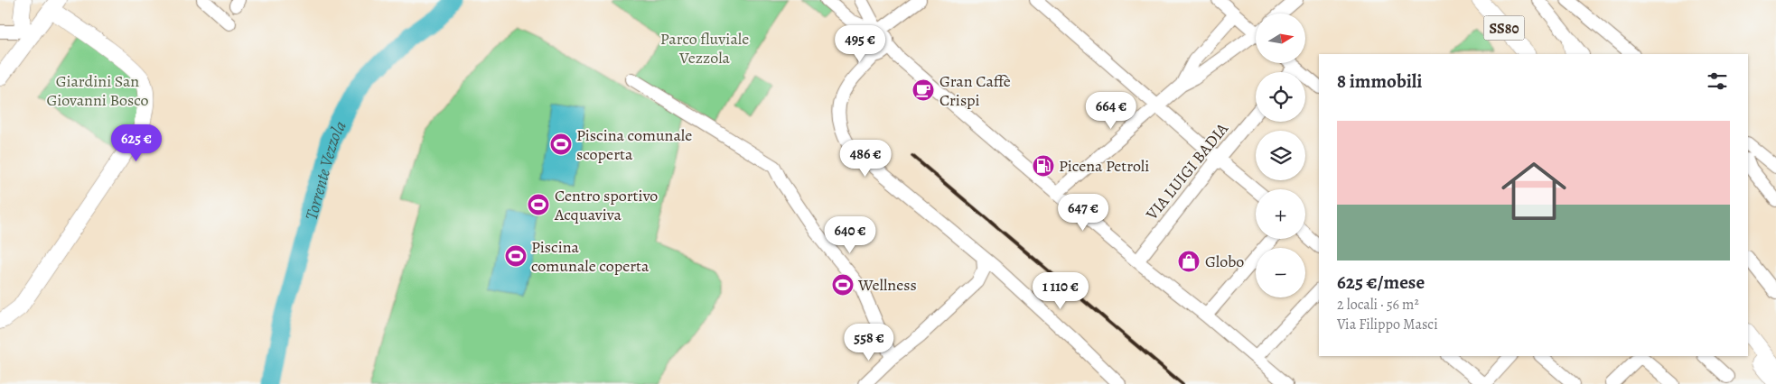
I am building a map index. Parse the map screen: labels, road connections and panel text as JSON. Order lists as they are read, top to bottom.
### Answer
{
  "streets": {
    "main road": ["SS80"],
    "street": ["VIA LUIGI BADIA"]
  },
  "water": ["Torrente Vezzola"],
  "parks": ["Parco fluviale Vezzola", "Giardini San Giovanni Bosco"],
  "places": {
    "cafe": ["Gran Caffè Crispi"],
    "sports": [
      "Piscina comunale scoperta",
      "Centro sportivo Acquaviva",
      "Piscina comunale coperta",
      "Wellness"
    ],
    "fuel station": ["Picena Petroli"],
    "shop": ["Globo"]
  },
  "north": "right",
  "page": {
    "map_buttons": ["+", "−"],
    "price": [
      "495 €",
      "664 €",
      "625 €",
      "486 €",
      "647 €",
      "640 €",
      "1 110 €",
      "558 €"
    ],
    "heading": "8 immobili",
    "list": [
      {
        "name": "625 €/mese",
        "note": "2 locali · 56 m² · Via Filippo Masci"
      }
    ]
  }
}
